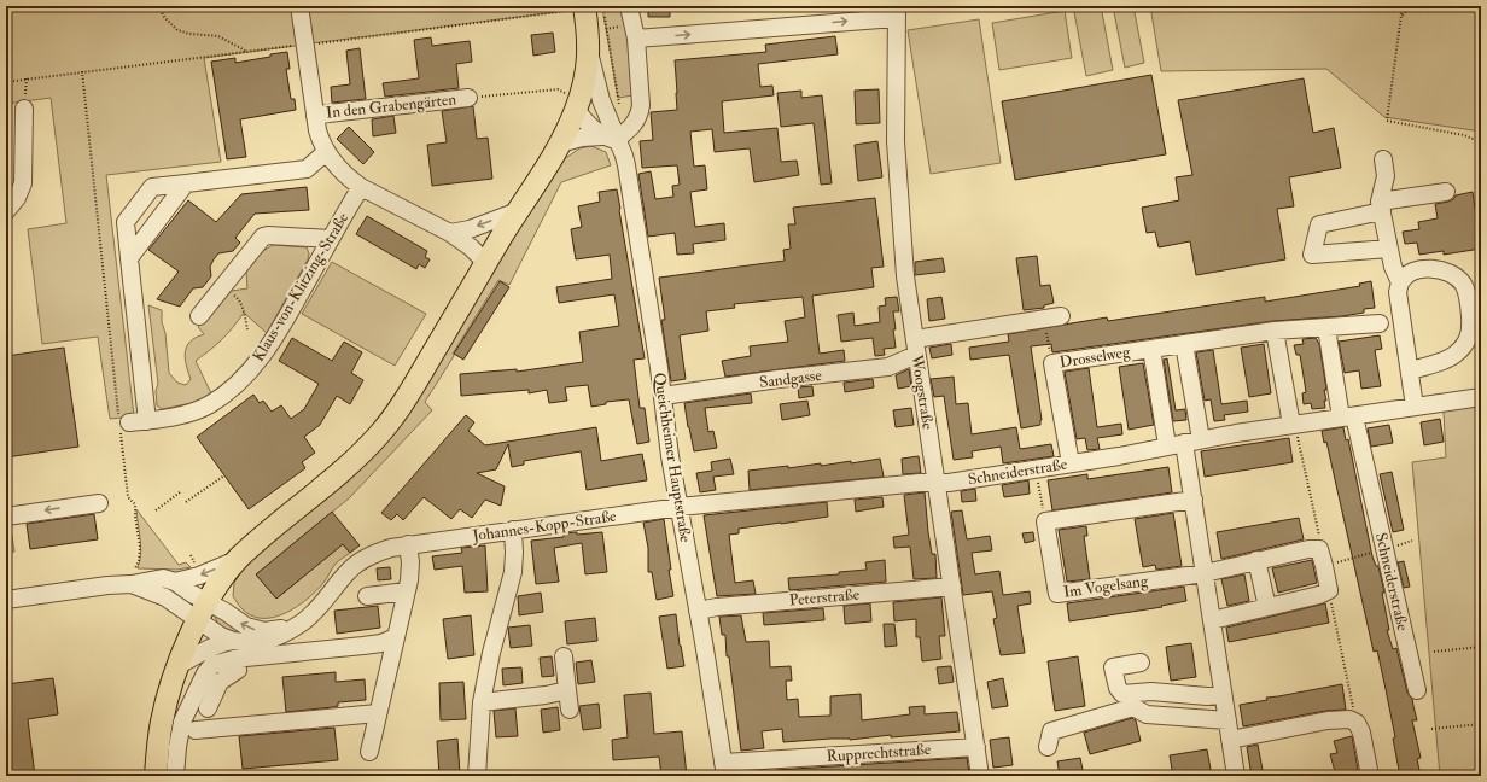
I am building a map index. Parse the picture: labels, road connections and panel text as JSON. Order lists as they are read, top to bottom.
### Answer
{
  "streets": {
    "street": [
      "In den Grabengärten",
      "Klaus-von-Klitzing-Straße",
      "Drosselweg",
      "Sandgasse",
      "Woogstraße",
      "Queichheimer Hauptstraße",
      "Schneiderstraße",
      "Johannes-Kopp-Straße",
      "Im Vogelsang",
      "Peterstraße",
      "Rupprechtstraße"
    ]
  },
  "crossings": [
    ["In den Grabengärten", "Klaus-von-Klitzing-Straße"],
    ["Drosselweg", "Schneiderstraße"],
    ["Sandgasse", "Woogstraße"],
    ["Sandgasse", "Queichheimer Hauptstraße"],
    ["Woogstraße", "Schneiderstraße"],
    ["Woogstraße", "Peterstraße"],
    ["Woogstraße", "Rupprechtstraße"],
    ["Queichheimer Hauptstraße", "Schneiderstraße"],
    ["Queichheimer Hauptstraße", "Johannes-Kopp-Straße"],
    ["Queichheimer Hauptstraße", "Peterstraße"],
    ["Queichheimer Hauptstraße", "Rupprechtstraße"],
    ["Schneiderstraße", "Johannes-Kopp-Straße"]
  ]
}
